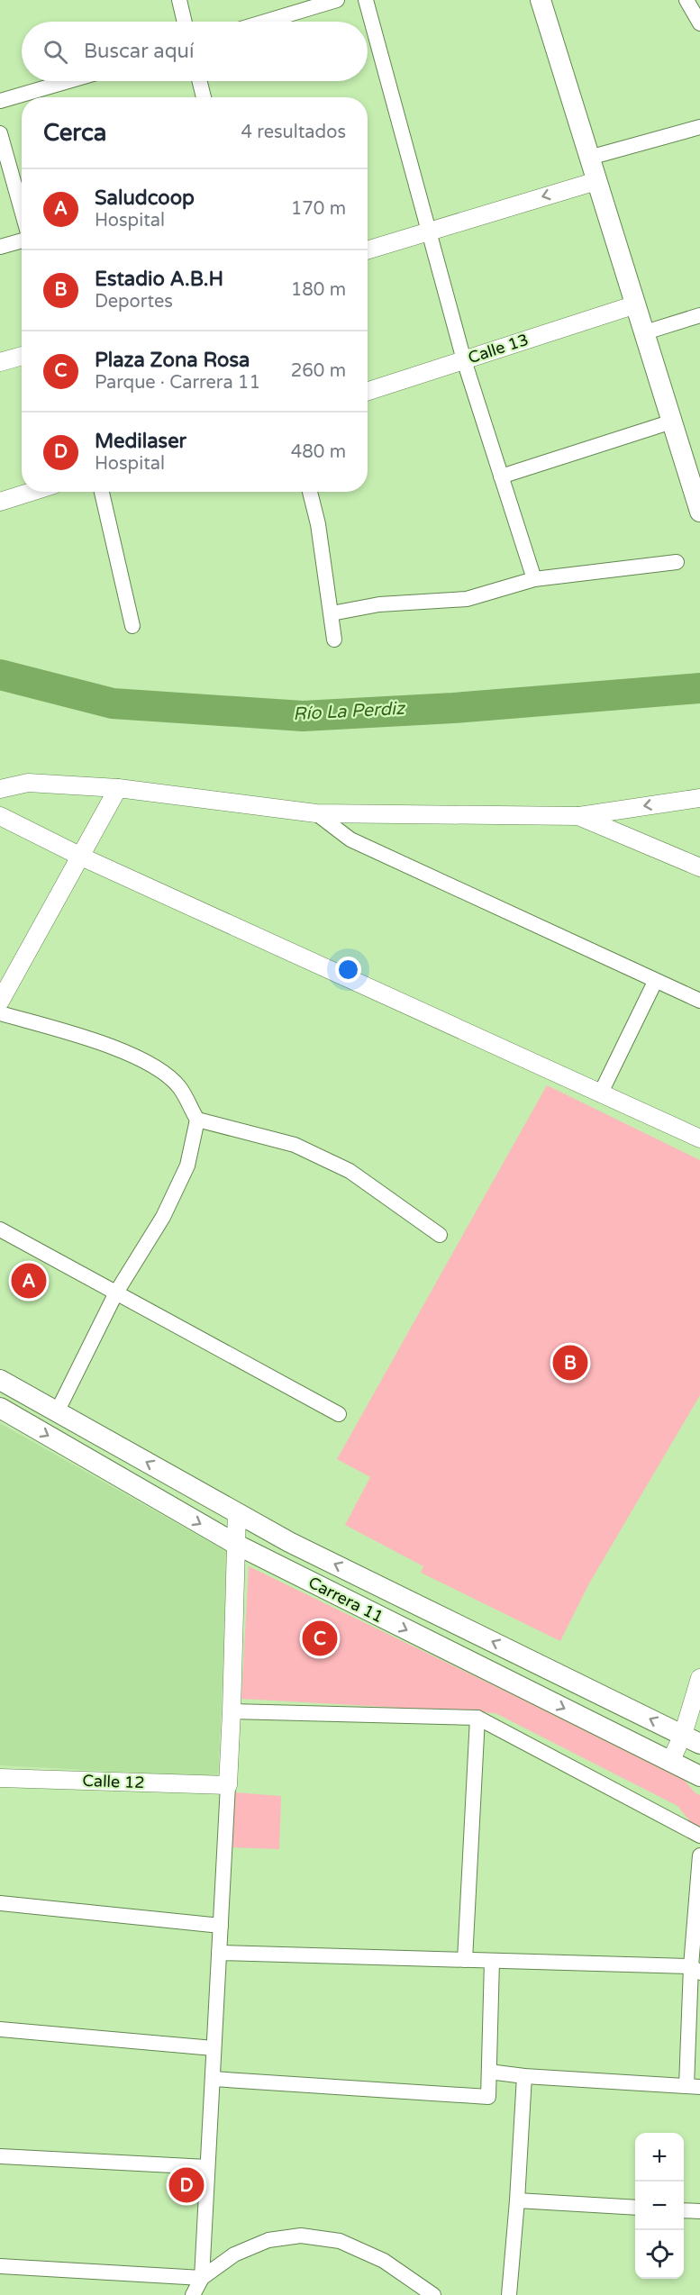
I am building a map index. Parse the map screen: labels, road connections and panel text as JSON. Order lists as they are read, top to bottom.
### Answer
{
  "streets": {
    "main road": ["Carrera 11"],
    "street": ["Calle 13", "Calle 12"]
  },
  "water": ["Río La Perdiz"],
  "page": {
    "search": "Buscar aquí",
    "heading": ["Cerca", "4 resultados"],
    "list": [
      {
        "mark": "A",
        "name": "Saludcoop",
        "note": "Hospital",
        "value": "170 m"
      },
      {
        "mark": "B",
        "name": "Estadio A.B.H",
        "note": "Deportes",
        "value": "180 m"
      },
      {
        "mark": "C",
        "name": "Plaza Zona Rosa",
        "note": "Parque · Carrera 11",
        "value": "260 m"
      },
      {
        "mark": "D",
        "name": "Medilaser",
        "note": "Hospital",
        "value": "480 m"
      }
    ],
    "pins": [
      "A",
      "B",
      "C",
      "D"
    ],
    "map_buttons": ["+", "−"]
  }
}
